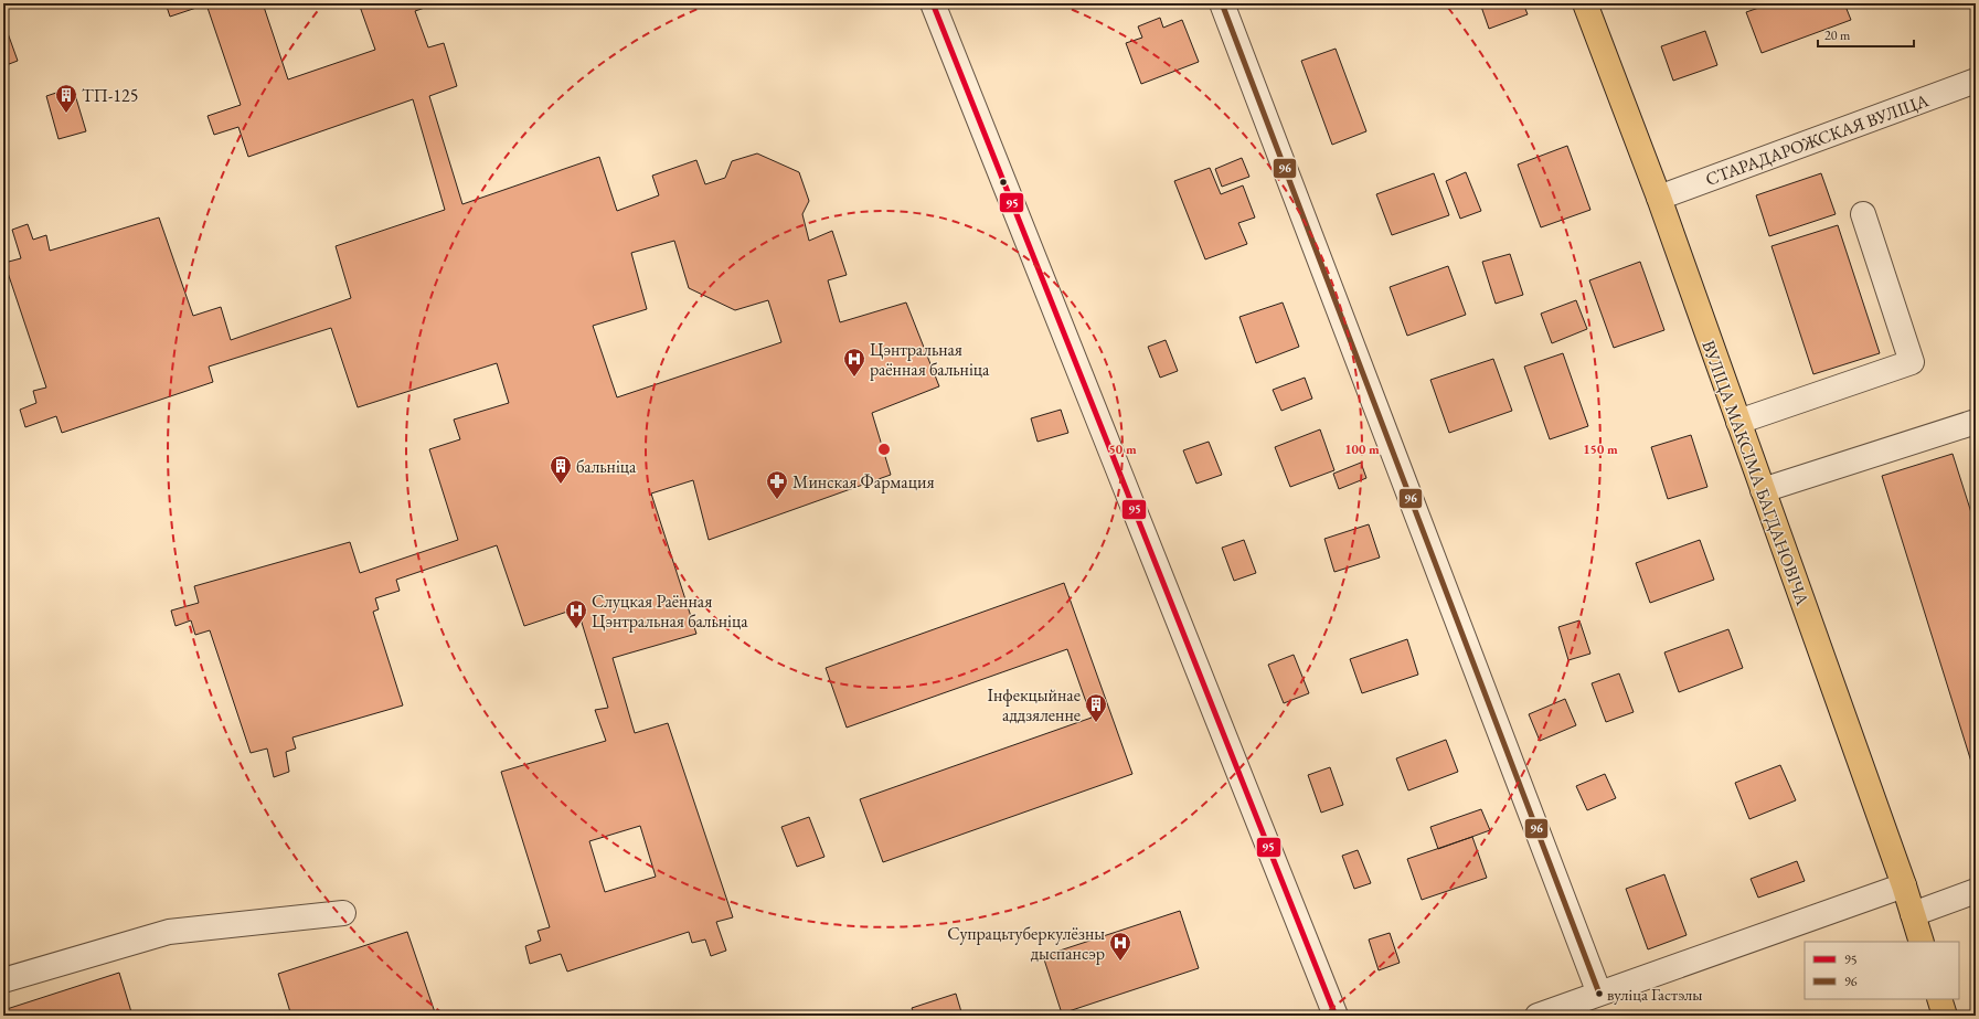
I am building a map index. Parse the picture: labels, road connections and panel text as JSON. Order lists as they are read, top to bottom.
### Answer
{
  "streets": {
    "main road": ["ВУЛІЦА МАКСІМА БАГДАНОВІЧА"],
    "street": ["СТАРАДАРОЖСКАЯ ВУЛІЦА"]
  },
  "crossings": [
    ["СТАРАДАРОЖСКАЯ ВУЛІЦА", "ВУЛІЦА МАКСІМА БАГДАНОВІЧА"]
  ],
  "places": {
    "building": ["ТП-125", "бальніца", "Інфекцыйнае аддзяленне"],
    "hospital": ["Цэнтральная раённая бальніца", "Слуцкая Раённая Цэнтральная бальніца", "Супрацьтуберкулёзны дыспансэр"],
    "pharmacy": ["Минская Фармация"],
    "other": ["вуліца Гастэлы"]
  },
  "lines": ["transit line 95", "transit line 96"],
  "legend": ["95", "96"],
  "scale_bar": "20 m",
  "rings": ["50 m", "100 m", "150 m"]
}
